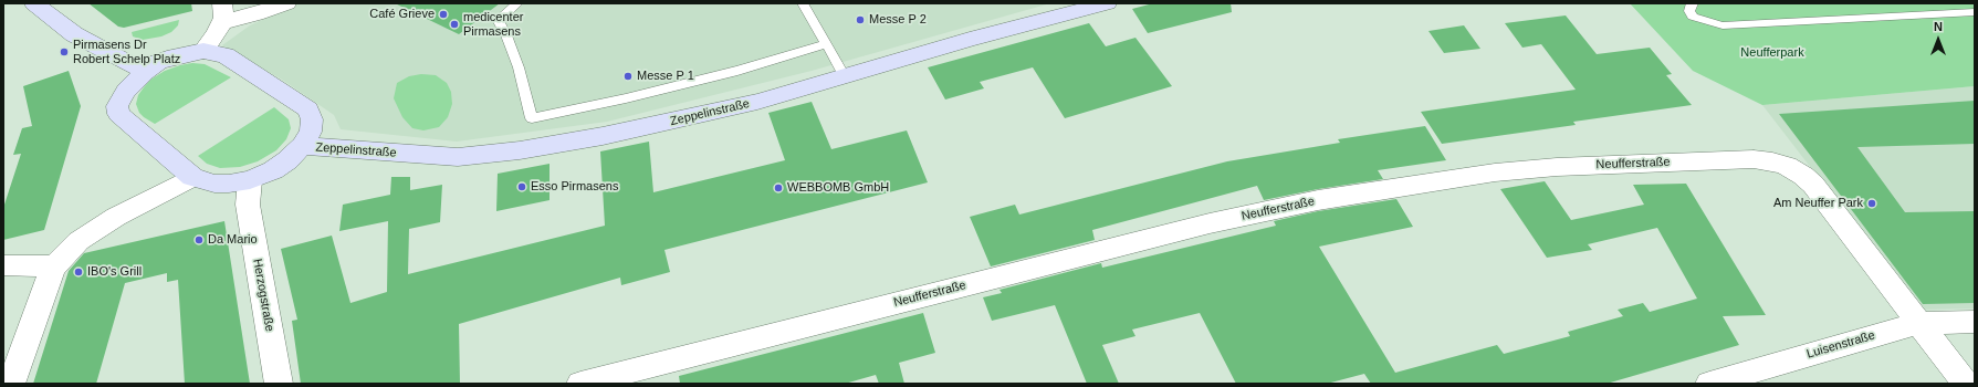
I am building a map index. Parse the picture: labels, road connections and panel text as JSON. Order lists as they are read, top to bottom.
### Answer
{
  "streets": {
    "street": [
      "Zeppelinstraße",
      "Neufferstraße",
      "Herzogstraße",
      "Luisenstraße"
    ]
  },
  "crossings": [
    ["Zeppelinstraße", "Herzogstraße"],
    ["Neufferstraße", "Luisenstraße"]
  ],
  "parks": ["Neufferpark"],
  "places": [
    "Café Grieve",
    "Messe P 2",
    "medicenter Pirmasens",
    "Pirmasens Dr Robert Schelp Platz",
    "Messe P 1",
    "Esso Pirmasens",
    "WEBBOMB GmbH",
    "Am Neuffer Park",
    "Da Mario",
    "IBO's Grill"
  ],
  "north": "top"
}
